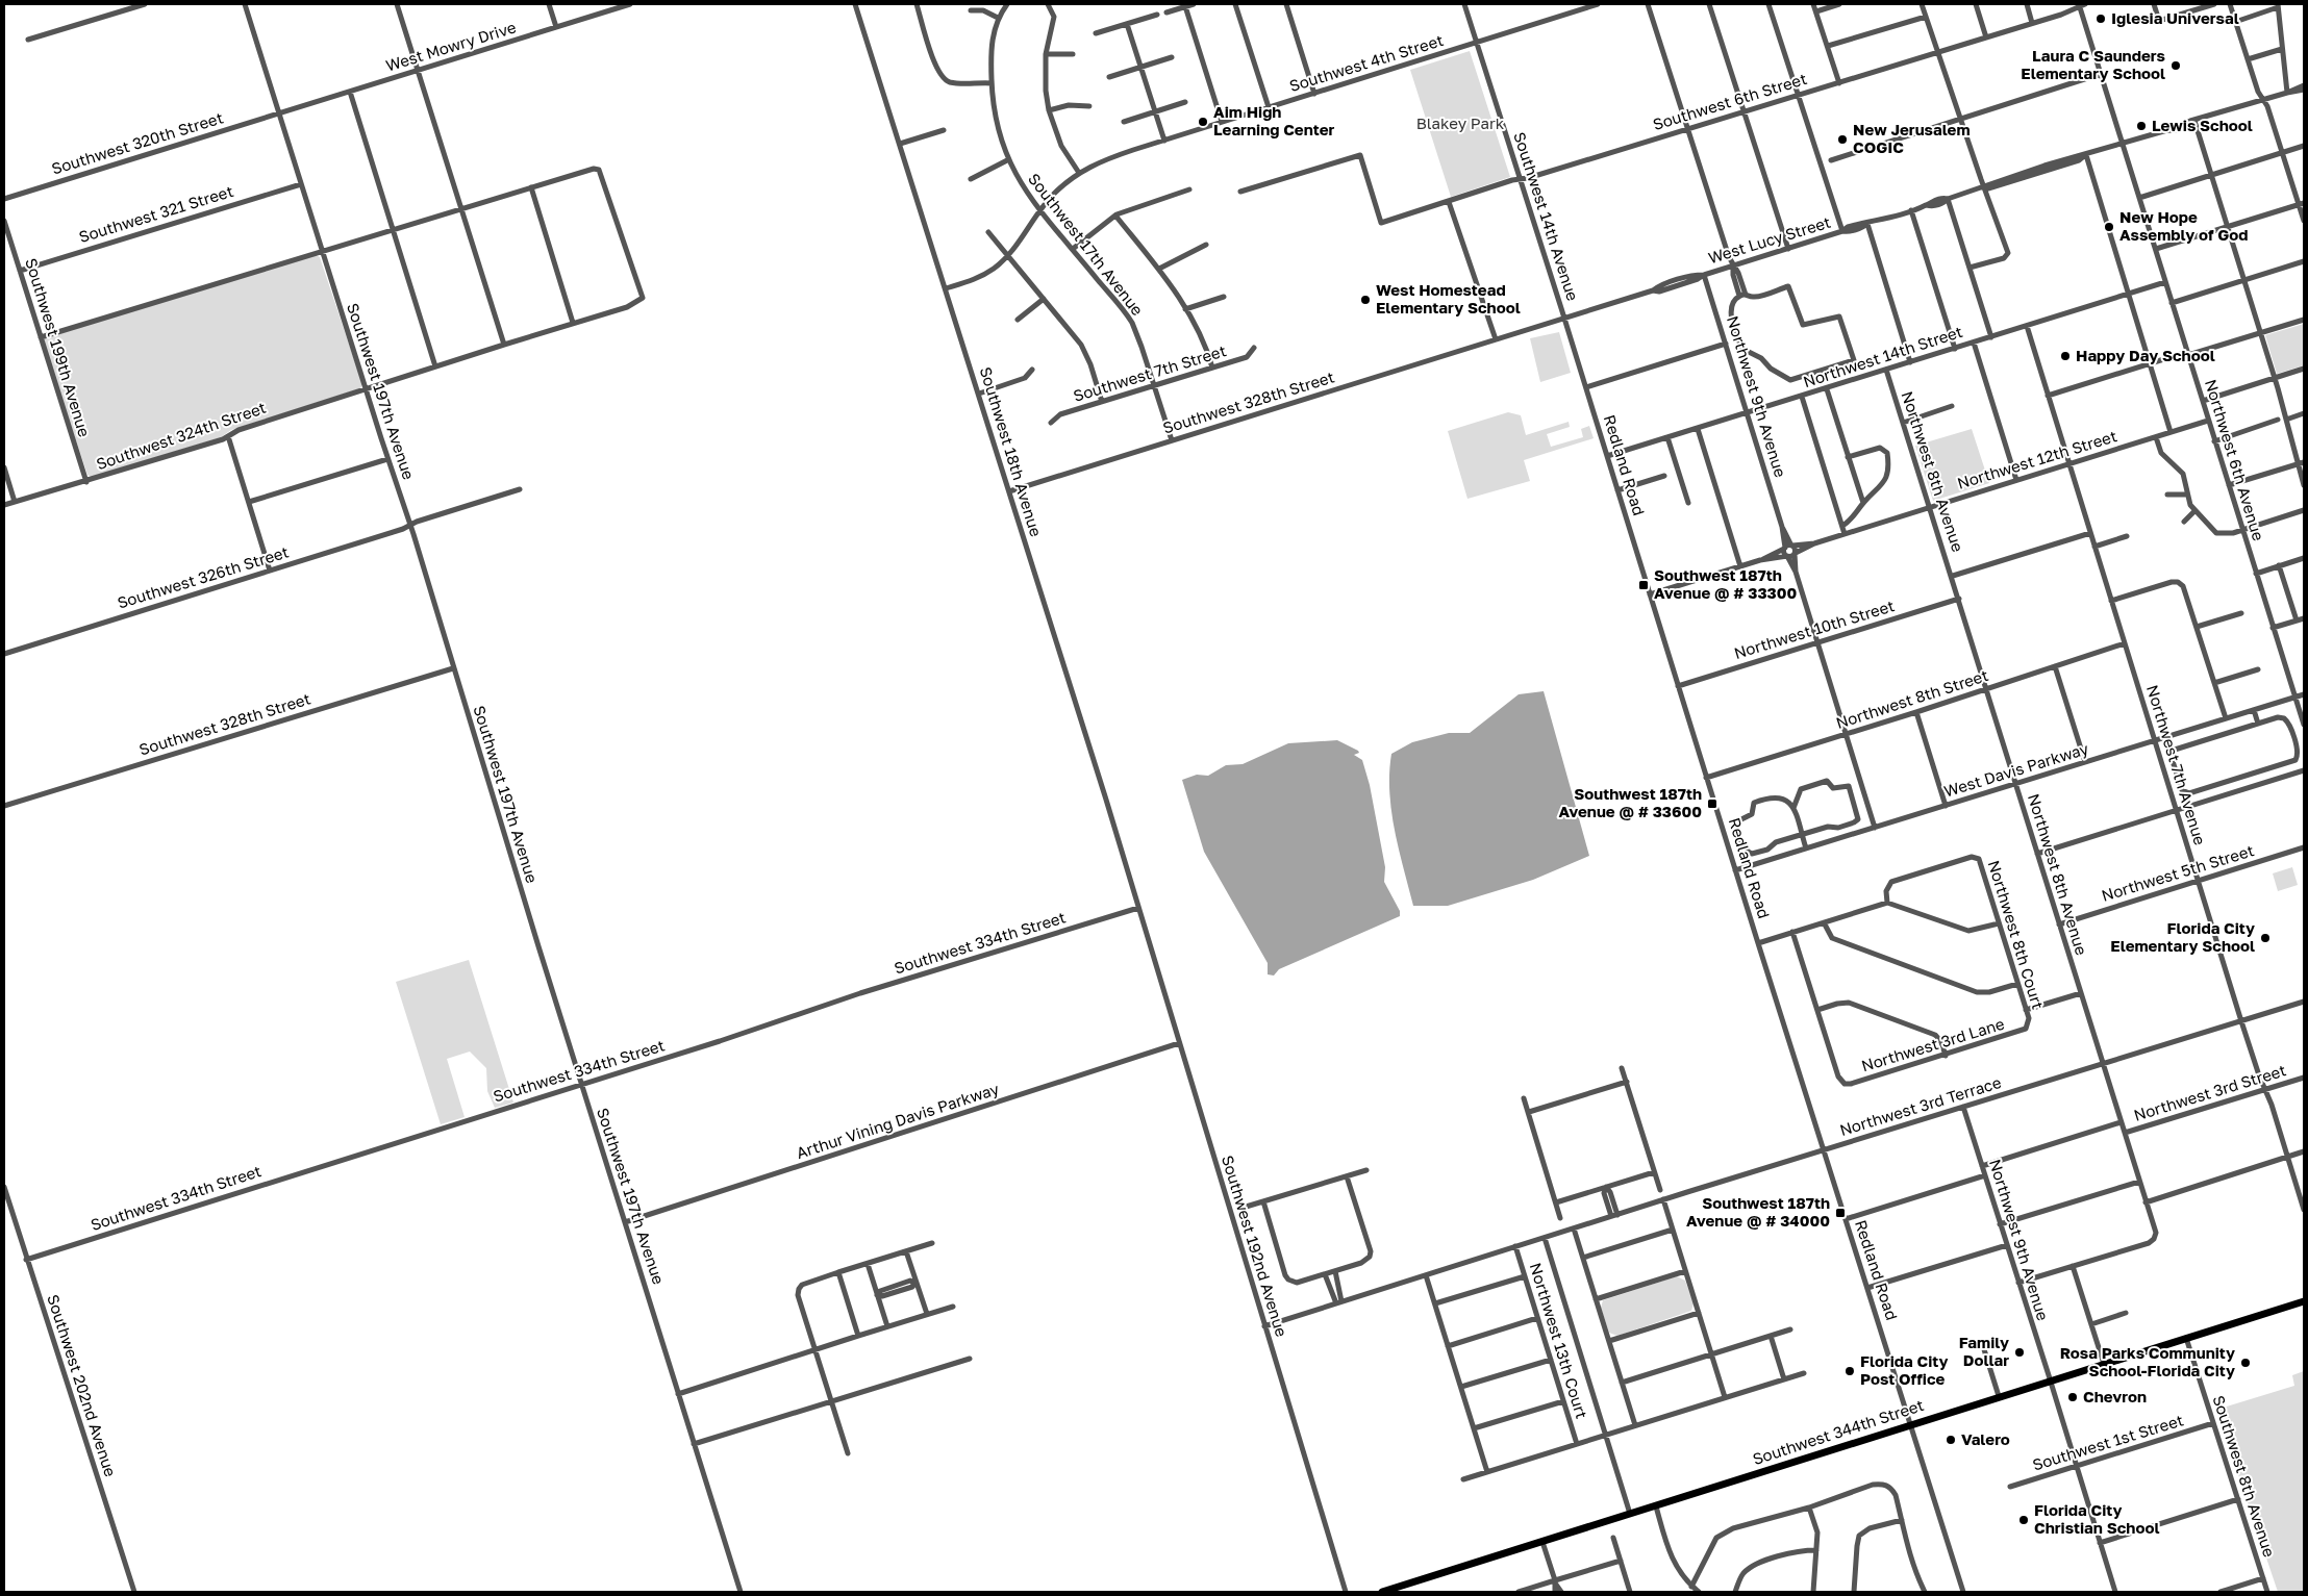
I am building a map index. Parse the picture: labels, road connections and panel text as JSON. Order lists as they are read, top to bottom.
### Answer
{
  "streets": {
    "main road": ["Southwest 344th Street"],
    "street": [
      "West Mowry Drive",
      "Southwest 4th Street",
      "Southwest 6th Street",
      "Southwest 320th Street",
      "Southwest 321 Street",
      "Southwest 14th Avenue",
      "West Lucy Street",
      "Southwest 17th Avenue",
      "Southwest 199th Avenue",
      "Northwest 14th Street",
      "Southwest 7th Street",
      "Southwest 197th Avenue",
      "Northwest 9th Avenue",
      "Southwest 328th Street",
      "Southwest 324th Street",
      "Southwest 18th Avenue",
      "Northwest 12th Street",
      "Northwest 6th Avenue",
      "Redland Road",
      "Northwest 8th Avenue",
      "Southwest 326th Street",
      "Northwest 10th Street",
      "Northwest 8th Street",
      "Northwest 7th Avenue",
      "West Davis Parkway",
      "Northwest 5th Street",
      "Northwest 8th Court",
      "Southwest 334th Street",
      "Northwest 3rd Lane",
      "Northwest 3rd Street",
      "Northwest 3rd Terrace",
      "Arthur Vining Davis Parkway",
      "Southwest 192nd Avenue",
      "Northwest 13th Court",
      "Southwest 202nd Avenue",
      "Southwest 1st Street",
      "Southwest 8th Avenue"
    ]
  },
  "crossings": [
    ["West Mowry Drive", "Southwest 320th Street"],
    ["West Mowry Drive", "Southwest 197th Avenue"],
    ["Southwest 4th Street", "Southwest 14th Avenue"],
    ["Southwest 4th Street", "Southwest 17th Avenue"],
    ["Southwest 4th Street", "Southwest 18th Avenue"],
    ["Southwest 6th Street", "Southwest 14th Avenue"],
    ["Southwest 6th Street", "Northwest 6th Avenue"],
    ["Southwest 320th Street", "Southwest 197th Avenue"],
    ["Southwest 321 Street", "Southwest 199th Avenue"],
    ["Southwest 321 Street", "Southwest 197th Avenue"],
    ["Southwest 14th Avenue", "West Lucy Street"],
    ["Southwest 14th Avenue", "Southwest 328th Street"],
    ["Southwest 14th Avenue", "Redland Road"],
    ["West Lucy Street", "Northwest 9th Avenue"],
    ["West Lucy Street", "Southwest 328th Street"],
    ["West Lucy Street", "Northwest 6th Avenue"],
    ["West Lucy Street", "Redland Road"],
    ["Southwest 17th Avenue", "Southwest 7th Street"],
    ["Southwest 17th Avenue", "Southwest 328th Street"],
    ["Southwest 199th Avenue", "Southwest 324th Street"],
    ["Northwest 14th Street", "Northwest 9th Avenue"],
    ["Northwest 14th Street", "Northwest 6th Avenue"],
    ["Northwest 14th Street", "Redland Road"],
    ["Northwest 14th Street", "Northwest 8th Avenue"],
    ["Northwest 14th Street", "Northwest 7th Avenue"],
    ["Southwest 197th Avenue", "Southwest 328th Street"],
    ["Southwest 197th Avenue", "Southwest 324th Street"],
    ["Southwest 197th Avenue", "Southwest 326th Street"],
    ["Southwest 197th Avenue", "Southwest 334th Street"],
    ["Southwest 197th Avenue", "Arthur Vining Davis Parkway"],
    ["Northwest 9th Avenue", "Northwest 12th Street"],
    ["Northwest 9th Avenue", "Northwest 3rd Street"],
    ["Northwest 9th Avenue", "Northwest 3rd Terrace"],
    ["Northwest 9th Avenue", "Southwest 344th Street"],
    ["Northwest 9th Avenue", "Southwest 1st Street"],
    ["Southwest 328th Street", "Southwest 18th Avenue"],
    ["Southwest 328th Street", "Redland Road"],
    ["Southwest 18th Avenue", "Southwest 334th Street"],
    ["Southwest 18th Avenue", "Southwest 192nd Avenue"],
    ["Northwest 12th Street", "Northwest 6th Avenue"],
    ["Northwest 12th Street", "Northwest 8th Avenue"],
    ["Northwest 12th Street", "Northwest 7th Avenue"],
    ["Northwest 6th Avenue", "West Davis Parkway"],
    ["Redland Road", "Northwest 10th Street"],
    ["Redland Road", "Northwest 8th Street"],
    ["Redland Road", "West Davis Parkway"],
    ["Redland Road", "Northwest 3rd Terrace"],
    ["Redland Road", "Southwest 344th Street"],
    ["Northwest 8th Avenue", "Northwest 10th Street"],
    ["Northwest 8th Avenue", "Northwest 8th Street"],
    ["Northwest 8th Avenue", "West Davis Parkway"],
    ["Northwest 8th Avenue", "Northwest 5th Street"],
    ["Northwest 8th Avenue", "Northwest 3rd Street"],
    ["Northwest 8th Avenue", "Northwest 3rd Terrace"],
    ["Northwest 8th Street", "Northwest 7th Avenue"],
    ["Northwest 7th Avenue", "West Davis Parkway"],
    ["Northwest 7th Avenue", "Northwest 5th Street"],
    ["Northwest 7th Avenue", "Northwest 3rd Street"],
    ["Northwest 7th Avenue", "Northwest 3rd Terrace"],
    ["Northwest 8th Court", "Northwest 3rd Lane"],
    ["Southwest 334th Street", "Southwest 192nd Avenue"],
    ["Southwest 334th Street", "Southwest 202nd Avenue"],
    ["Northwest 3rd Terrace", "Northwest 13th Court"],
    ["Arthur Vining Davis Parkway", "Southwest 192nd Avenue"],
    ["Southwest 344th Street", "Southwest 8th Avenue"],
    ["Southwest 1st Street", "Southwest 8th Avenue"]
  ],
  "parks": ["Blakey Park"],
  "places": {
    "other": [
      "Iglesia Universal",
      "Laura C Saunders Elementary School",
      "Aim High Learning Center",
      "Lewis School",
      "New Jerusalem COGIC",
      "New Hope Assembly of God",
      "West Homestead Elementary School",
      "Happy Day School",
      "Florida City Elementary School",
      "Family Dollar",
      "Rosa Parks Community School-Florida City",
      "Florida City Post Office",
      "Chevron",
      "Valero",
      "Florida City Christian School"
    ],
    "transit": ["Southwest 187th Avenue @ # 33300", "Southwest 187th Avenue @ # 33600", "Southwest 187th Avenue @ # 34000"]
  }
}
